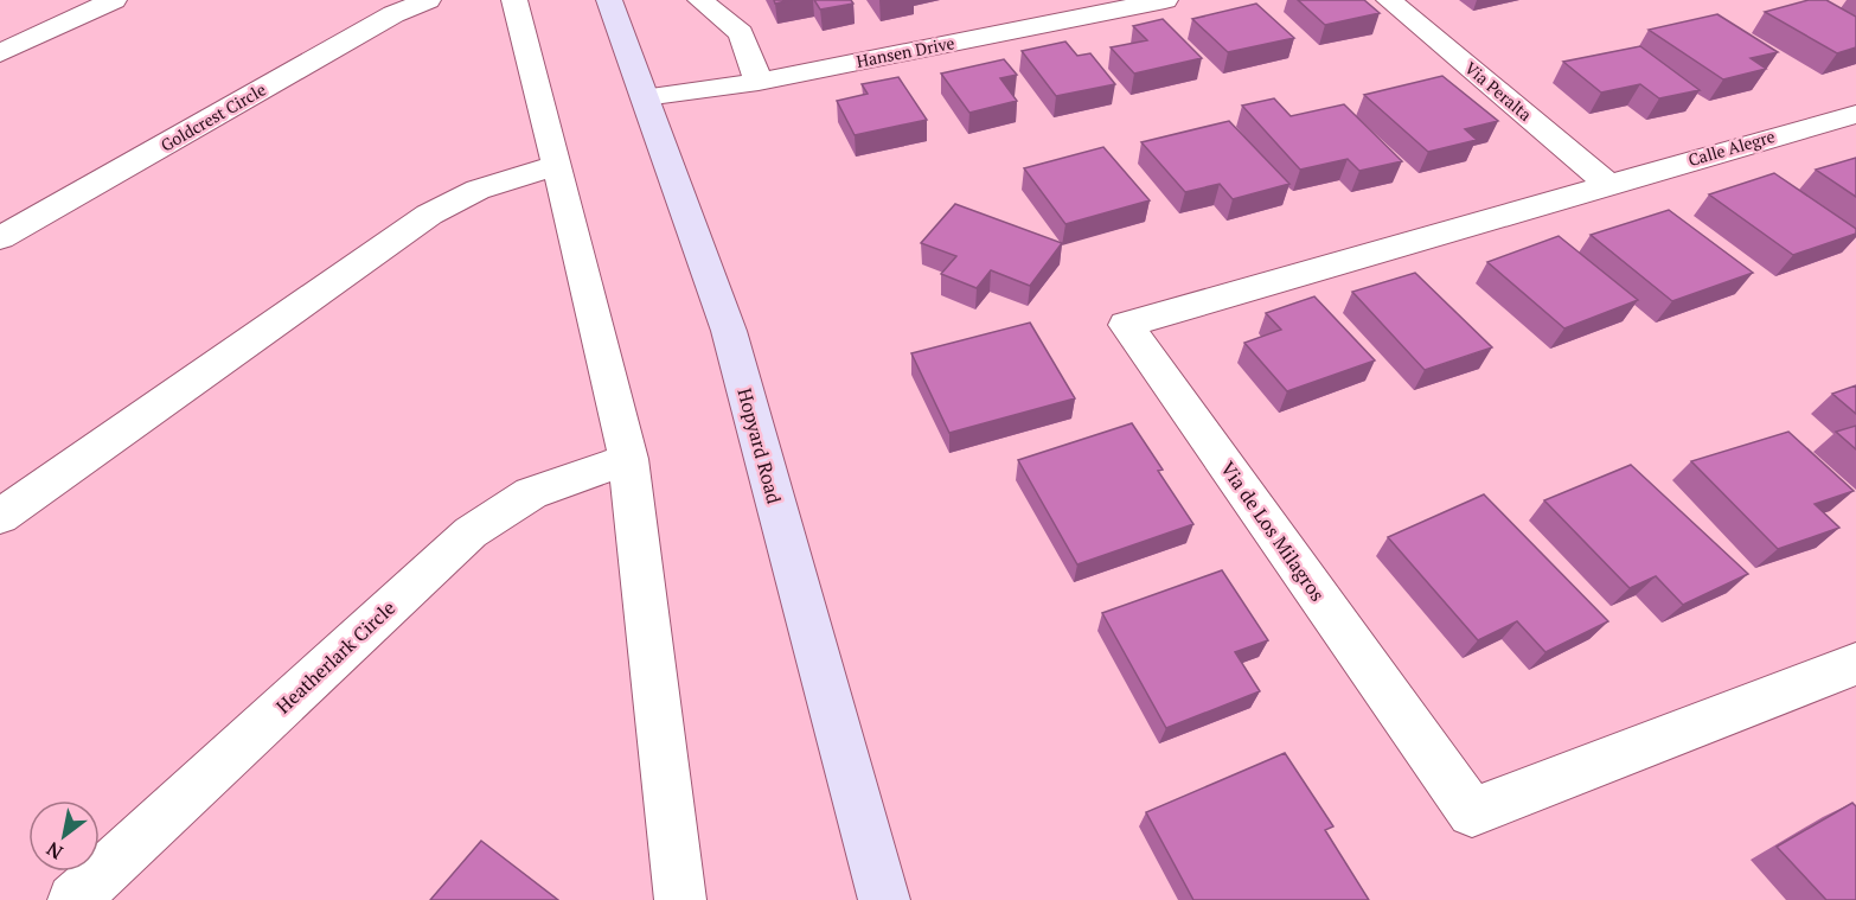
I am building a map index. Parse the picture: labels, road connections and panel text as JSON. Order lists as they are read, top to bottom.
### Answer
{
  "streets": {
    "main road": ["Hopyard Road"],
    "street": [
      "Hansen Drive",
      "Via Peralta",
      "Goldcrest Circle",
      "Calle Alegre",
      "Via de Los Milagros",
      "Heatherlark Circle"
    ]
  },
  "crossings": [
    ["Hansen Drive", "Hopyard Road"],
    ["Via Peralta", "Calle Alegre"],
    ["Via Peralta", "Via de Los Milagros"],
    ["Calle Alegre", "Via de Los Milagros"]
  ],
  "north": "bottom left"
}
